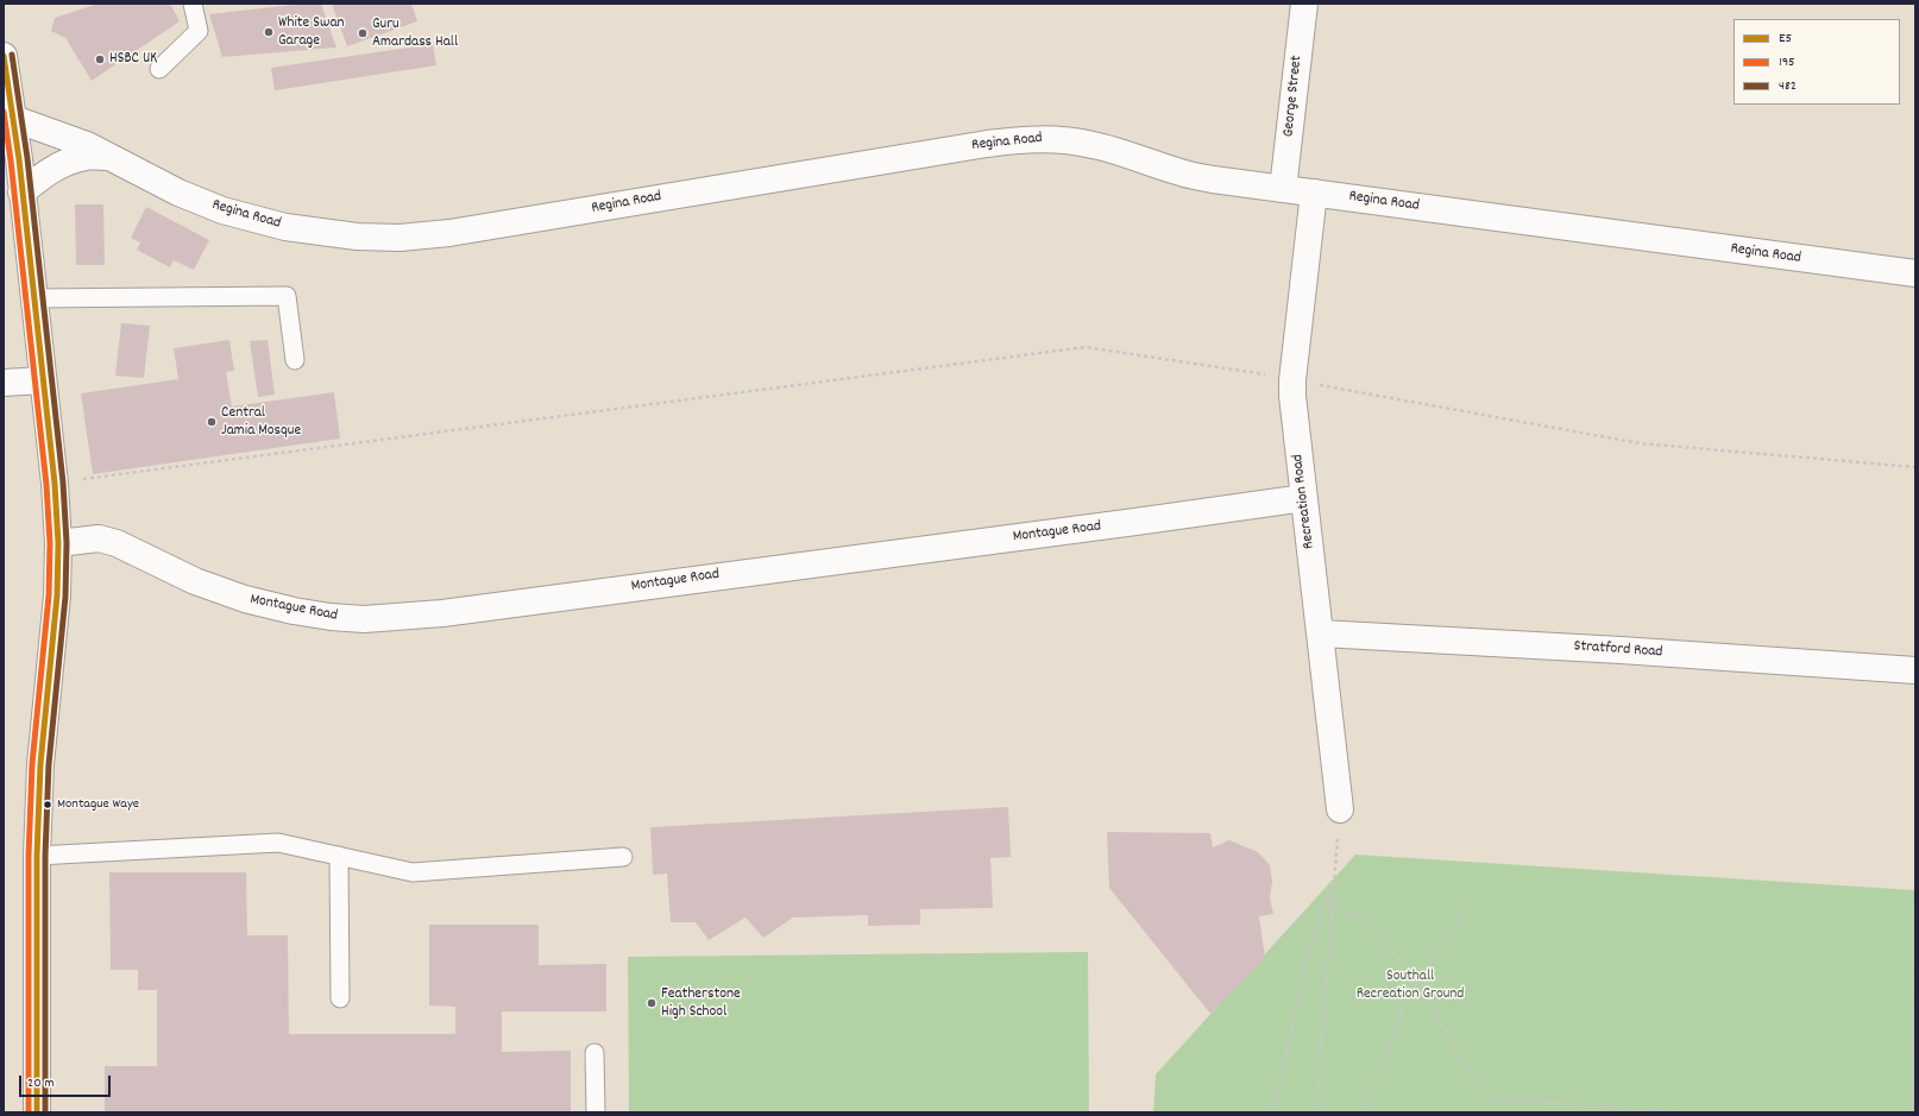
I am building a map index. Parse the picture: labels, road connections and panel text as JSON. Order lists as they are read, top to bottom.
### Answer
{
  "streets": {
    "street": [
      "George Street",
      "Regina Road",
      "Recreation Road",
      "Montague Road",
      "Stratford Road"
    ]
  },
  "crossings": [
    ["George Street", "Regina Road"],
    ["Regina Road", "Recreation Road"],
    ["Recreation Road", "Montague Road"],
    ["Recreation Road", "Stratford Road"]
  ],
  "parks": ["Southall Recreation Ground"],
  "places": [
    "White Swan Garage",
    "Guru Amardass Hall",
    "HSBC UK",
    "Central Jamia Mosque",
    "Montague Waye",
    "Featherstone High School"
  ],
  "lines": ["transit line 482", "transit line E5", "transit line 195"],
  "legend": ["E5", "195", "482"],
  "scale_bar": "20 m"
}
